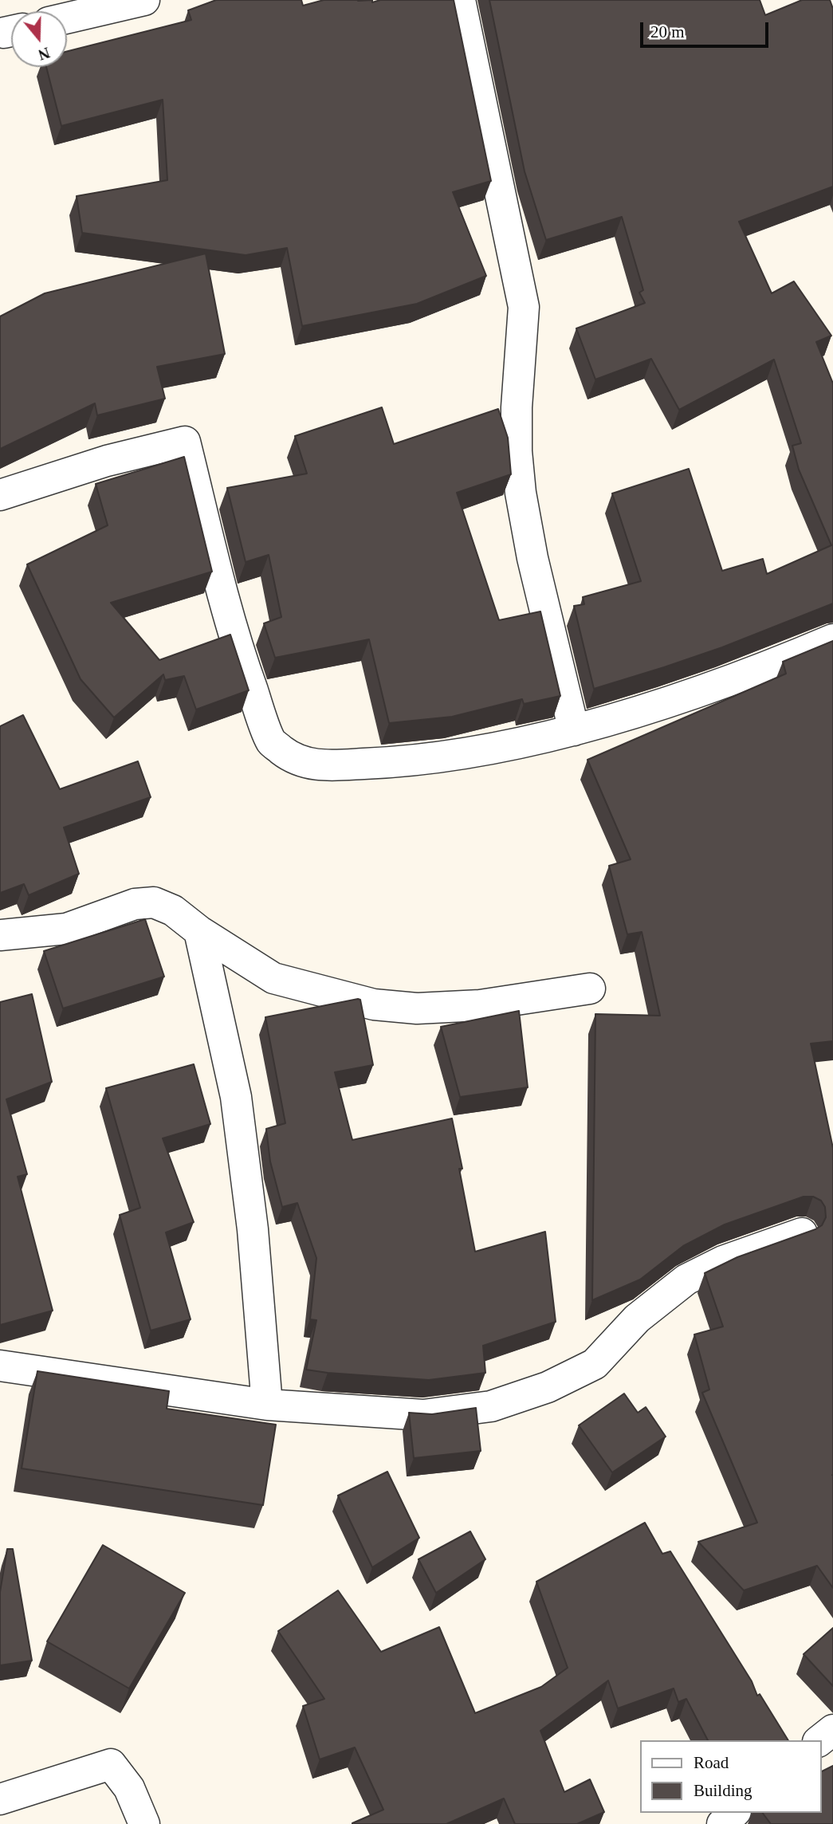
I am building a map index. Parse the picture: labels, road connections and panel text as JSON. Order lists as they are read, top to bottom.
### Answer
{
  "legend": ["Road", "Building"],
  "scale_bar": "20 m",
  "north": "bottom"
}
